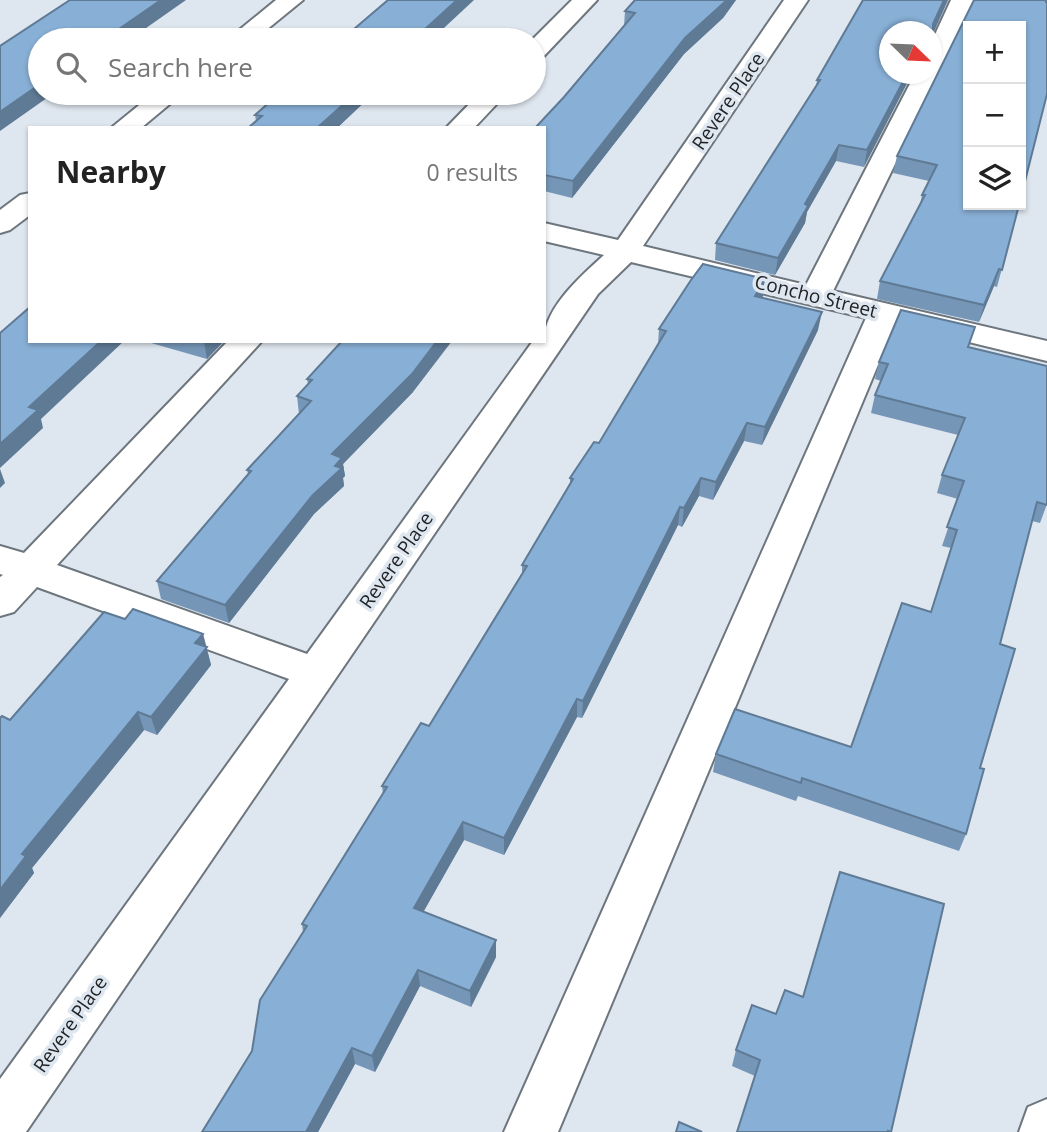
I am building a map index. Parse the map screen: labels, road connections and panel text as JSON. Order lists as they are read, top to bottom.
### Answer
{
  "streets": {
    "street": ["Revere Place", "Concho Street"]
  },
  "crossings": [
    ["Revere Place", "Concho Street"]
  ],
  "north": "bottom right",
  "page": {
    "map_buttons": ["+", "−"],
    "search": "Search here",
    "heading": ["Nearby", "0 results"]
  }
}
